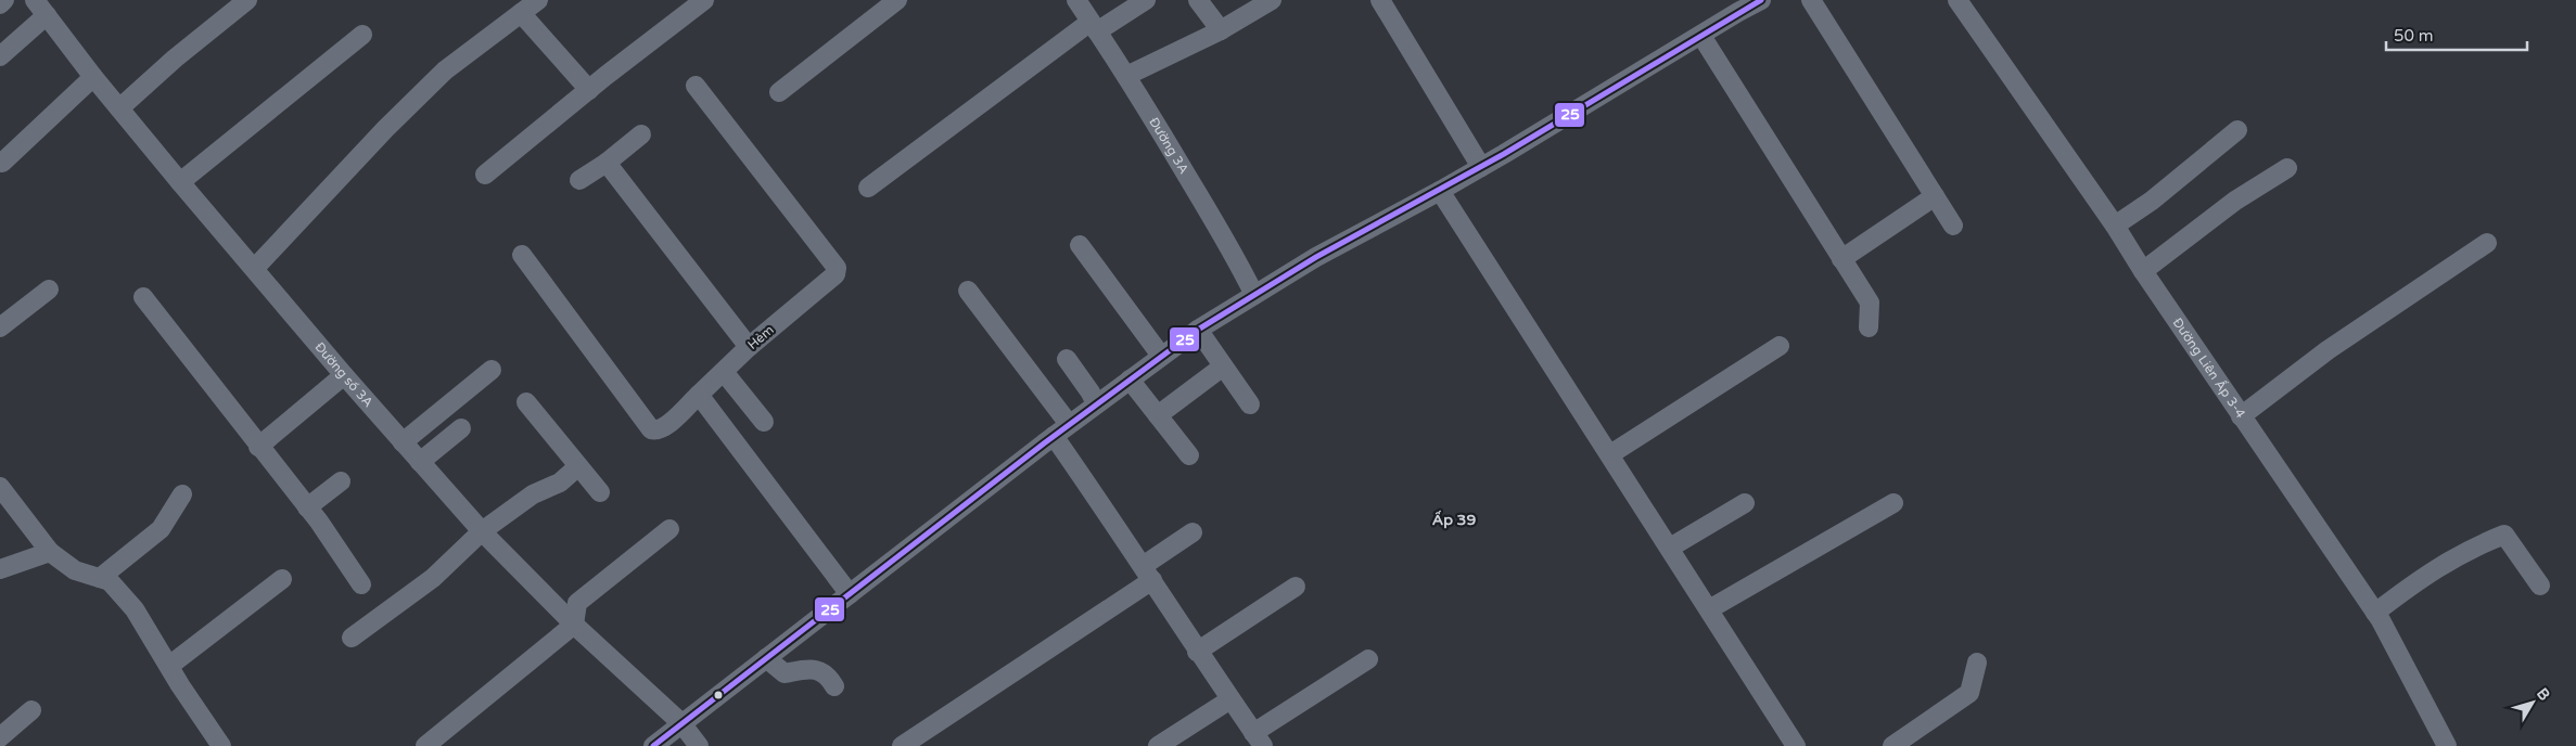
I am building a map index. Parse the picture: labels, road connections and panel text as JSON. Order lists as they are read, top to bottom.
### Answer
{
  "streets": {
    "street": [
      "Đường 3A",
      "Hẻm",
      "Đường Liên Ấp 3-4",
      "Đường số 3A"
    ]
  },
  "districts": ["Ấp 39"],
  "lines": ["transit line 25"],
  "scale_bar": "50 m",
  "north": "top right"
}
